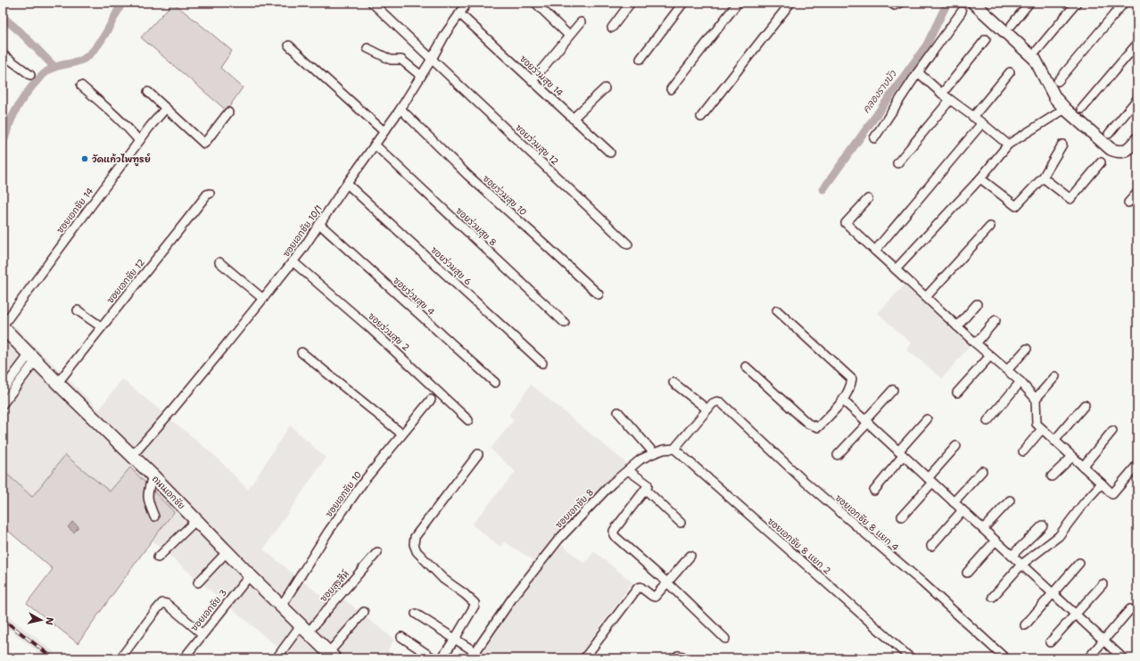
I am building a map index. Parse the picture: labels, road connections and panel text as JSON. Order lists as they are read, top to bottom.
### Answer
{
  "streets": {
    "main road": ["ถนนเอกชัย"],
    "street": [
      "ซอยร่วมสุข 14",
      "ซอยร่วมสุข 12",
      "ซอยร่วมสุข 10",
      "ซอยเอกชัย 14",
      "ซอยร่วมสุข 8",
      "ซอยเอกชัย 10/1",
      "ซอยร่วมสุข 6",
      "ซอยเอกชัย 12",
      "ซอยร่วมสุข 4",
      "ซอยร่วมสุข 2",
      "ซอยเอกชัย 10",
      "ซอยเอกชัย 8",
      "ซอยเอกชัย 8 แยก 4",
      "ซอยเอกชัย 8 แยก 2",
      "ซอยสุรสีห์",
      "ซอยเอกชัย 3"
    ]
  },
  "crossings": [
    ["ซอยร่วมสุข 14", "ซอยเอกชัย 10/1"],
    ["ซอยร่วมสุข 12", "ซอยเอกชัย 10/1"],
    ["ซอยร่วมสุข 10", "ซอยเอกชัย 10/1"],
    ["ซอยเอกชัย 14", "ถนนเอกชัย"],
    ["ซอยร่วมสุข 8", "ซอยเอกชัย 10/1"],
    ["ซอยเอกชัย 10/1", "ซอยร่วมสุข 6"],
    ["ซอยเอกชัย 10/1", "ซอยร่วมสุข 4"],
    ["ซอยเอกชัย 10/1", "ซอยร่วมสุข 2"],
    ["ซอยเอกชัย 10/1", "ถนนเอกชัย"],
    ["ซอยเอกชัย 12", "ถนนเอกชัย"],
    ["ถนนเอกชัย", "ซอยเอกชัย 10"],
    ["ถนนเอกชัย", "ซอยสุรสีห์"],
    ["ถนนเอกชัย", "ซอยเอกชัย 3"],
    ["ซอยเอกชัย 8", "ซอยเอกชัย 8 แยก 2"]
  ],
  "water": ["คลองรางบัว"],
  "places": ["วัดแก้วไพฑูรย์"],
  "north": "right"
}
